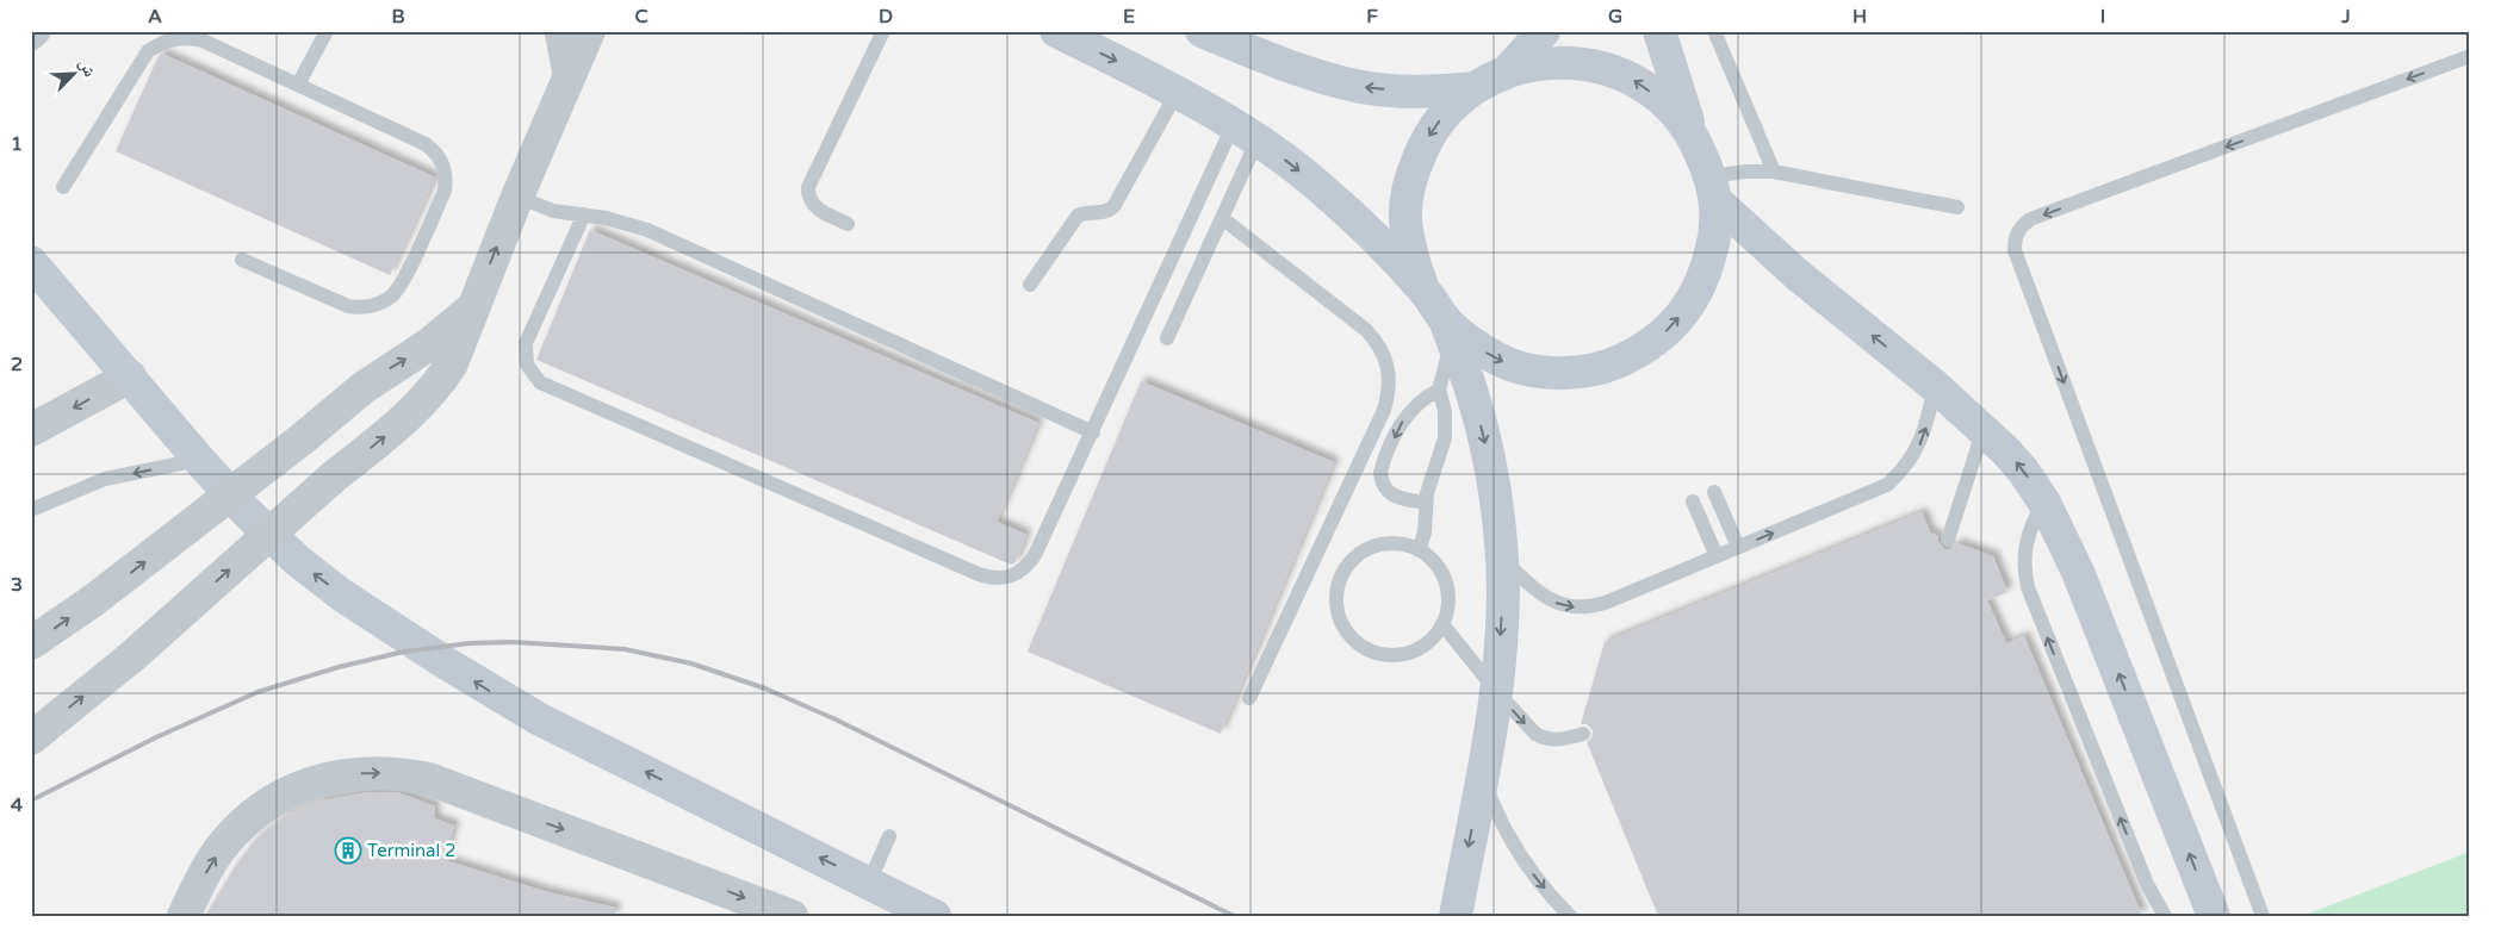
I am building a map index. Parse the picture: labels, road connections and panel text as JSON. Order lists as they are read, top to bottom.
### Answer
{
  "places": {
    "building": ["Terminal 2"]
  },
  "north": "top right",
  "grid": {
    "columns": [
      "A",
      "B",
      "C",
      "D",
      "E",
      "F",
      "G",
      "H",
      "I",
      "J"
    ],
    "rows": [
      "1",
      "2",
      "3",
      "4"
    ]
  }
}
